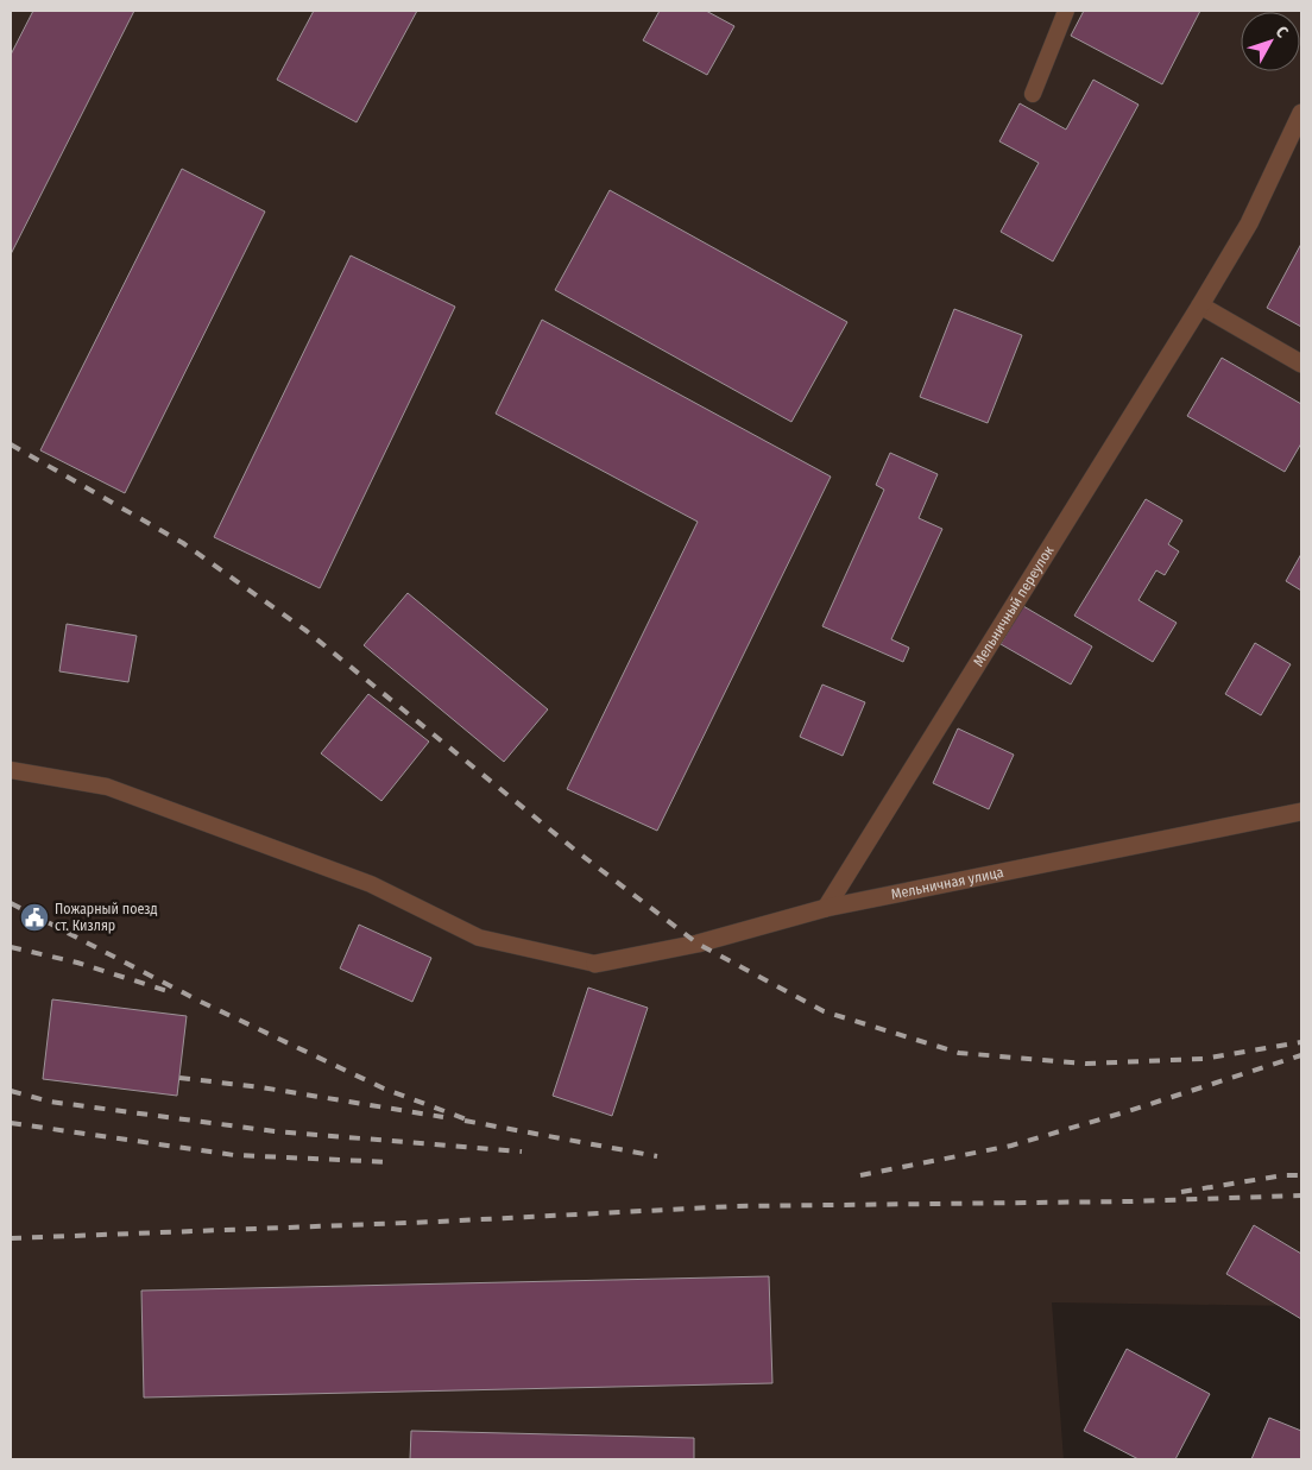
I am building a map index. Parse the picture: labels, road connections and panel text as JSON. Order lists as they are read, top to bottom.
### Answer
{
  "streets": {
    "street": ["Мельничный переулок", "Мельничная улица"]
  },
  "crossings": [
    ["Мельничный переулок", "Мельничная улица"]
  ],
  "places": {
    "public building": ["Пожарный поезд ст. Кизляр"]
  },
  "north": "top right"
}
